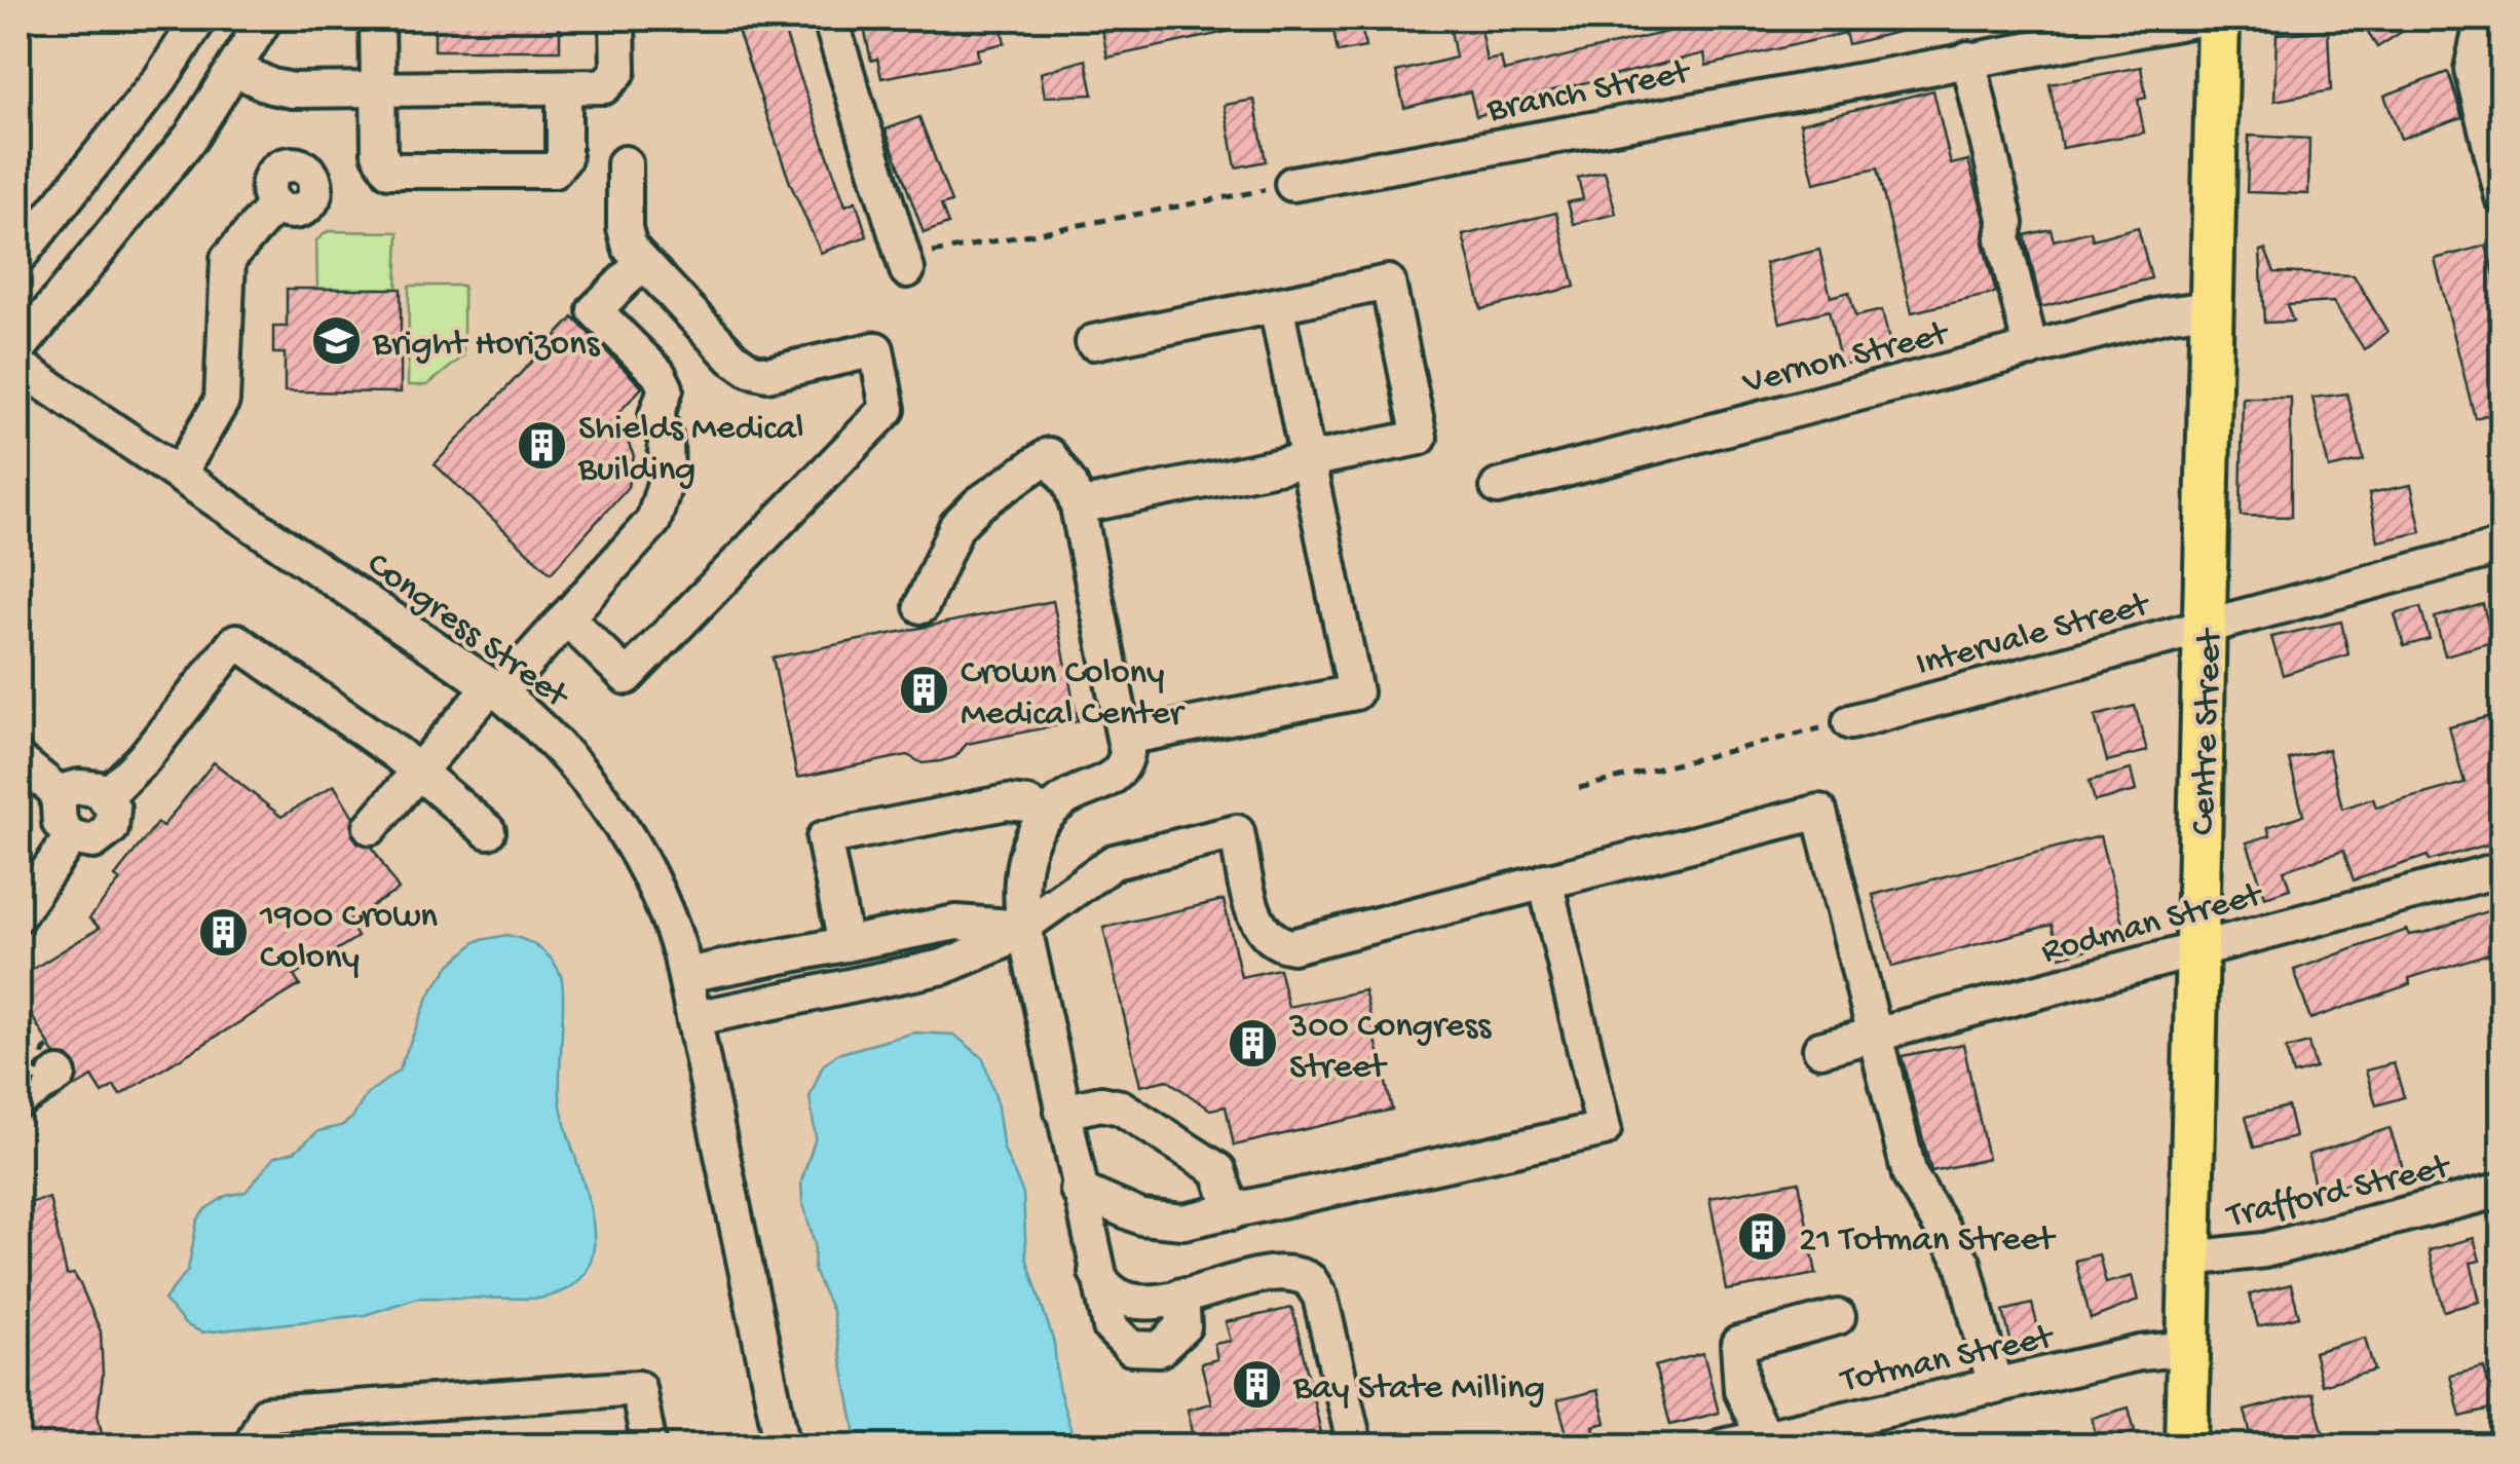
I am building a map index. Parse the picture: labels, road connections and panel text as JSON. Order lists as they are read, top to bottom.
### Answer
{
  "streets": {
    "main road": ["Centre Street"],
    "street": [
      "Branch Street",
      "Vernon Street",
      "Congress Street",
      "Intervale Street",
      "Rodman Street",
      "Trafford Street",
      "Totman Street"
    ]
  },
  "crossings": [
    ["Vernon Street", "Centre Street"],
    ["Intervale Street", "Centre Street"],
    ["Centre Street", "Rodman Street"],
    ["Centre Street", "Trafford Street"],
    ["Centre Street", "Totman Street"]
  ],
  "places": {
    "school or university": ["Bright Horizons"],
    "building": [
      "Shields Medical Building",
      "Crown Colony Medical Center",
      "1900 Crown Colony",
      "300 Congress Street",
      "21 Totman Street",
      "Bay State Milling"
    ]
  }
}
